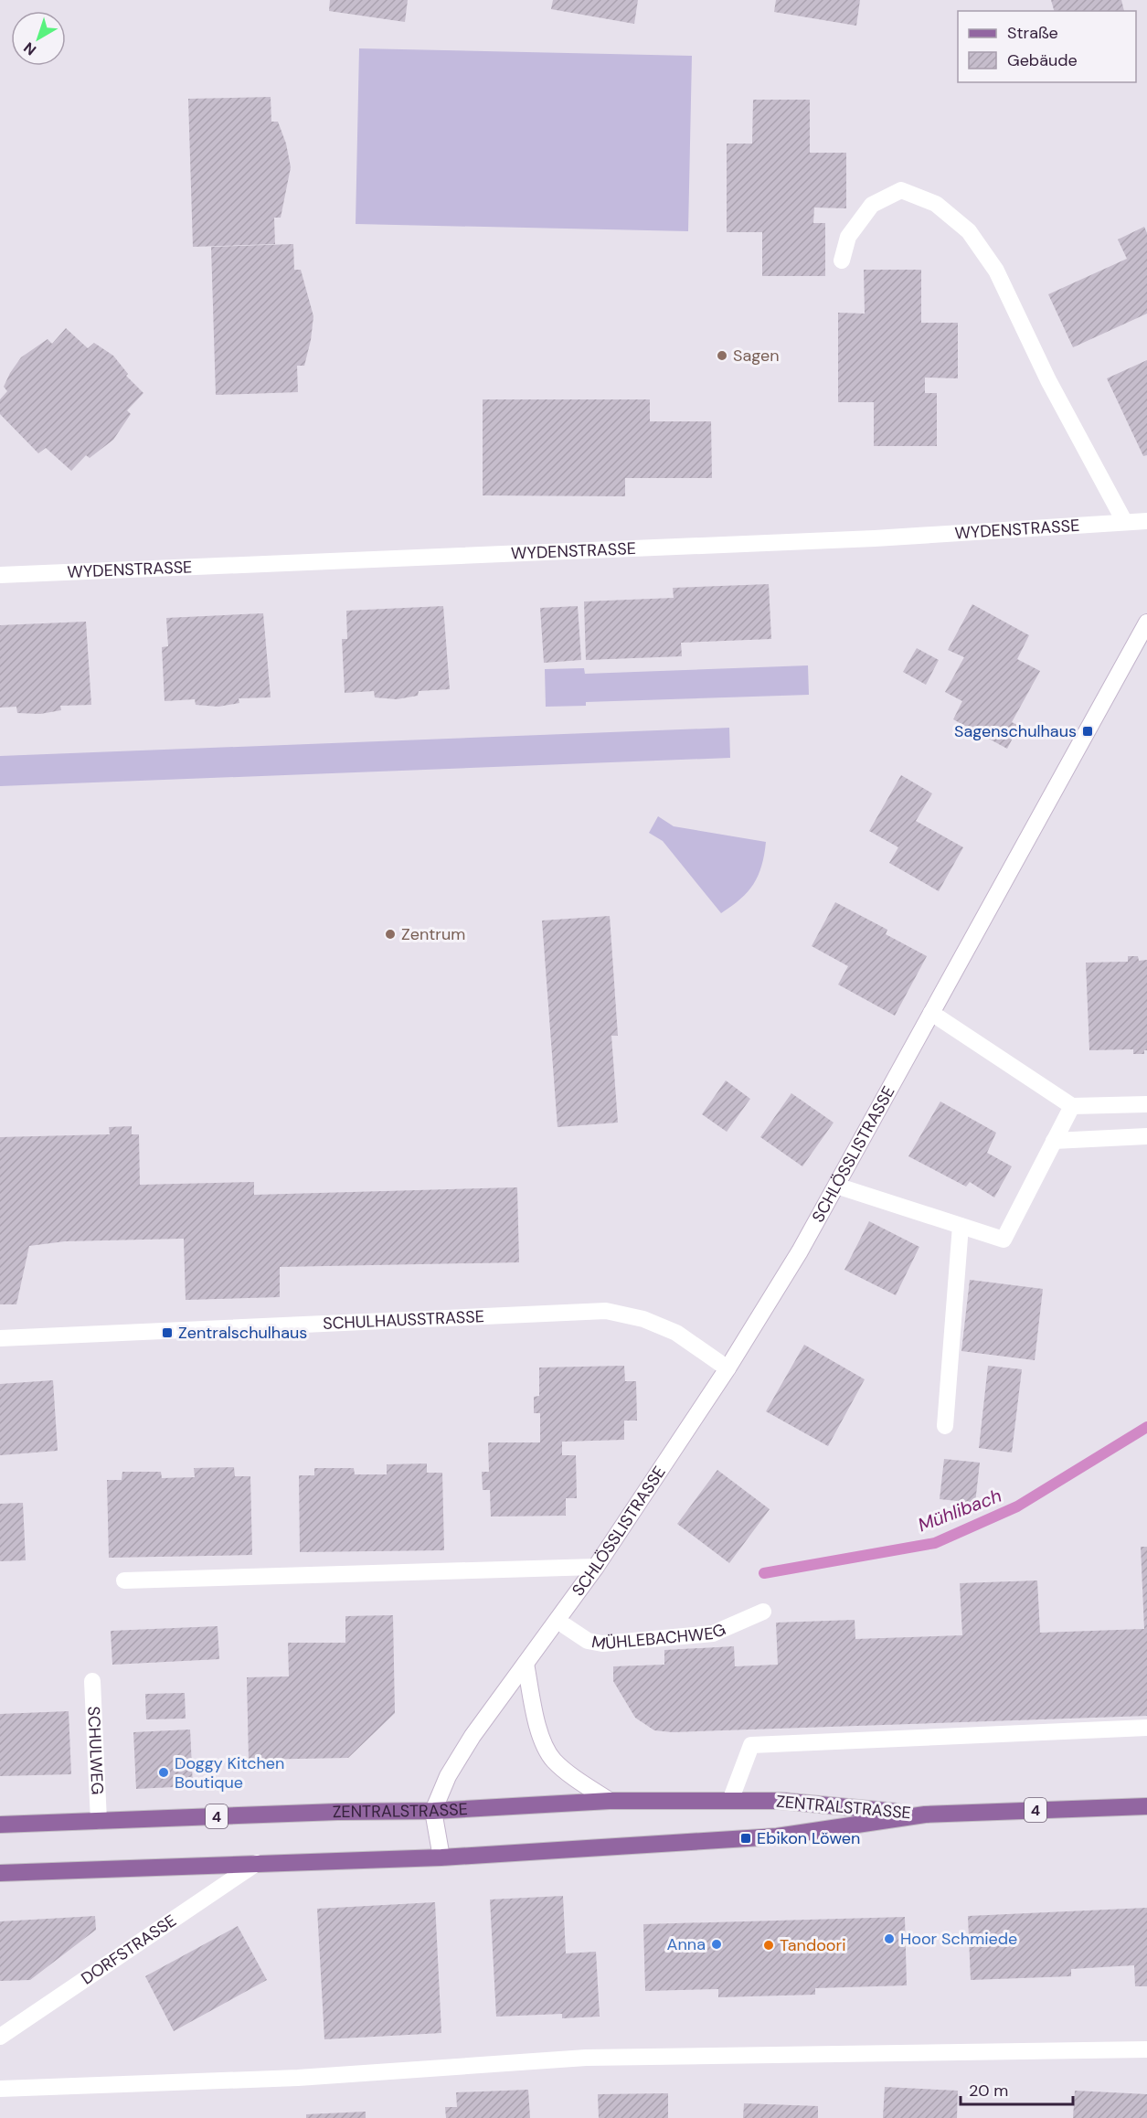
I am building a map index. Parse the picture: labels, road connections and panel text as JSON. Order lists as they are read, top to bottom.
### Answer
{
  "streets": {
    "main road": ["ZENTRALSTRASSE", "4"],
    "street": [
      "WYDENSTRASSE",
      "SCHLÖSSLISTRASSE",
      "SCHULHAUSSTRASSE",
      "MÜHLEBACHWEG",
      "SCHULWEG",
      "DORFSTRASSE"
    ]
  },
  "crossings": [
    ["SCHLÖSSLISTRASSE", "SCHULHAUSSTRASSE"],
    ["SCHLÖSSLISTRASSE", "MÜHLEBACHWEG"],
    ["SCHLÖSSLISTRASSE", "ZENTRALSTRASSE"],
    ["SCHULWEG", "ZENTRALSTRASSE"],
    ["ZENTRALSTRASSE", "4"],
    ["ZENTRALSTRASSE", "DORFSTRASSE"]
  ],
  "water": ["Mühlibach"],
  "places": {
    "other": [
      "Sagen",
      "Zentrum",
      "Doggy Kitchen Boutique",
      "Hoor Schmiede",
      "Anna",
      "Tandoori"
    ],
    "transit": ["Sagenschulhaus", "Zentralschulhaus", "Ebikon Löwen"]
  },
  "legend": ["Straße", "Gebäude"],
  "scale_bar": "20 m",
  "north": "bottom left"
}
